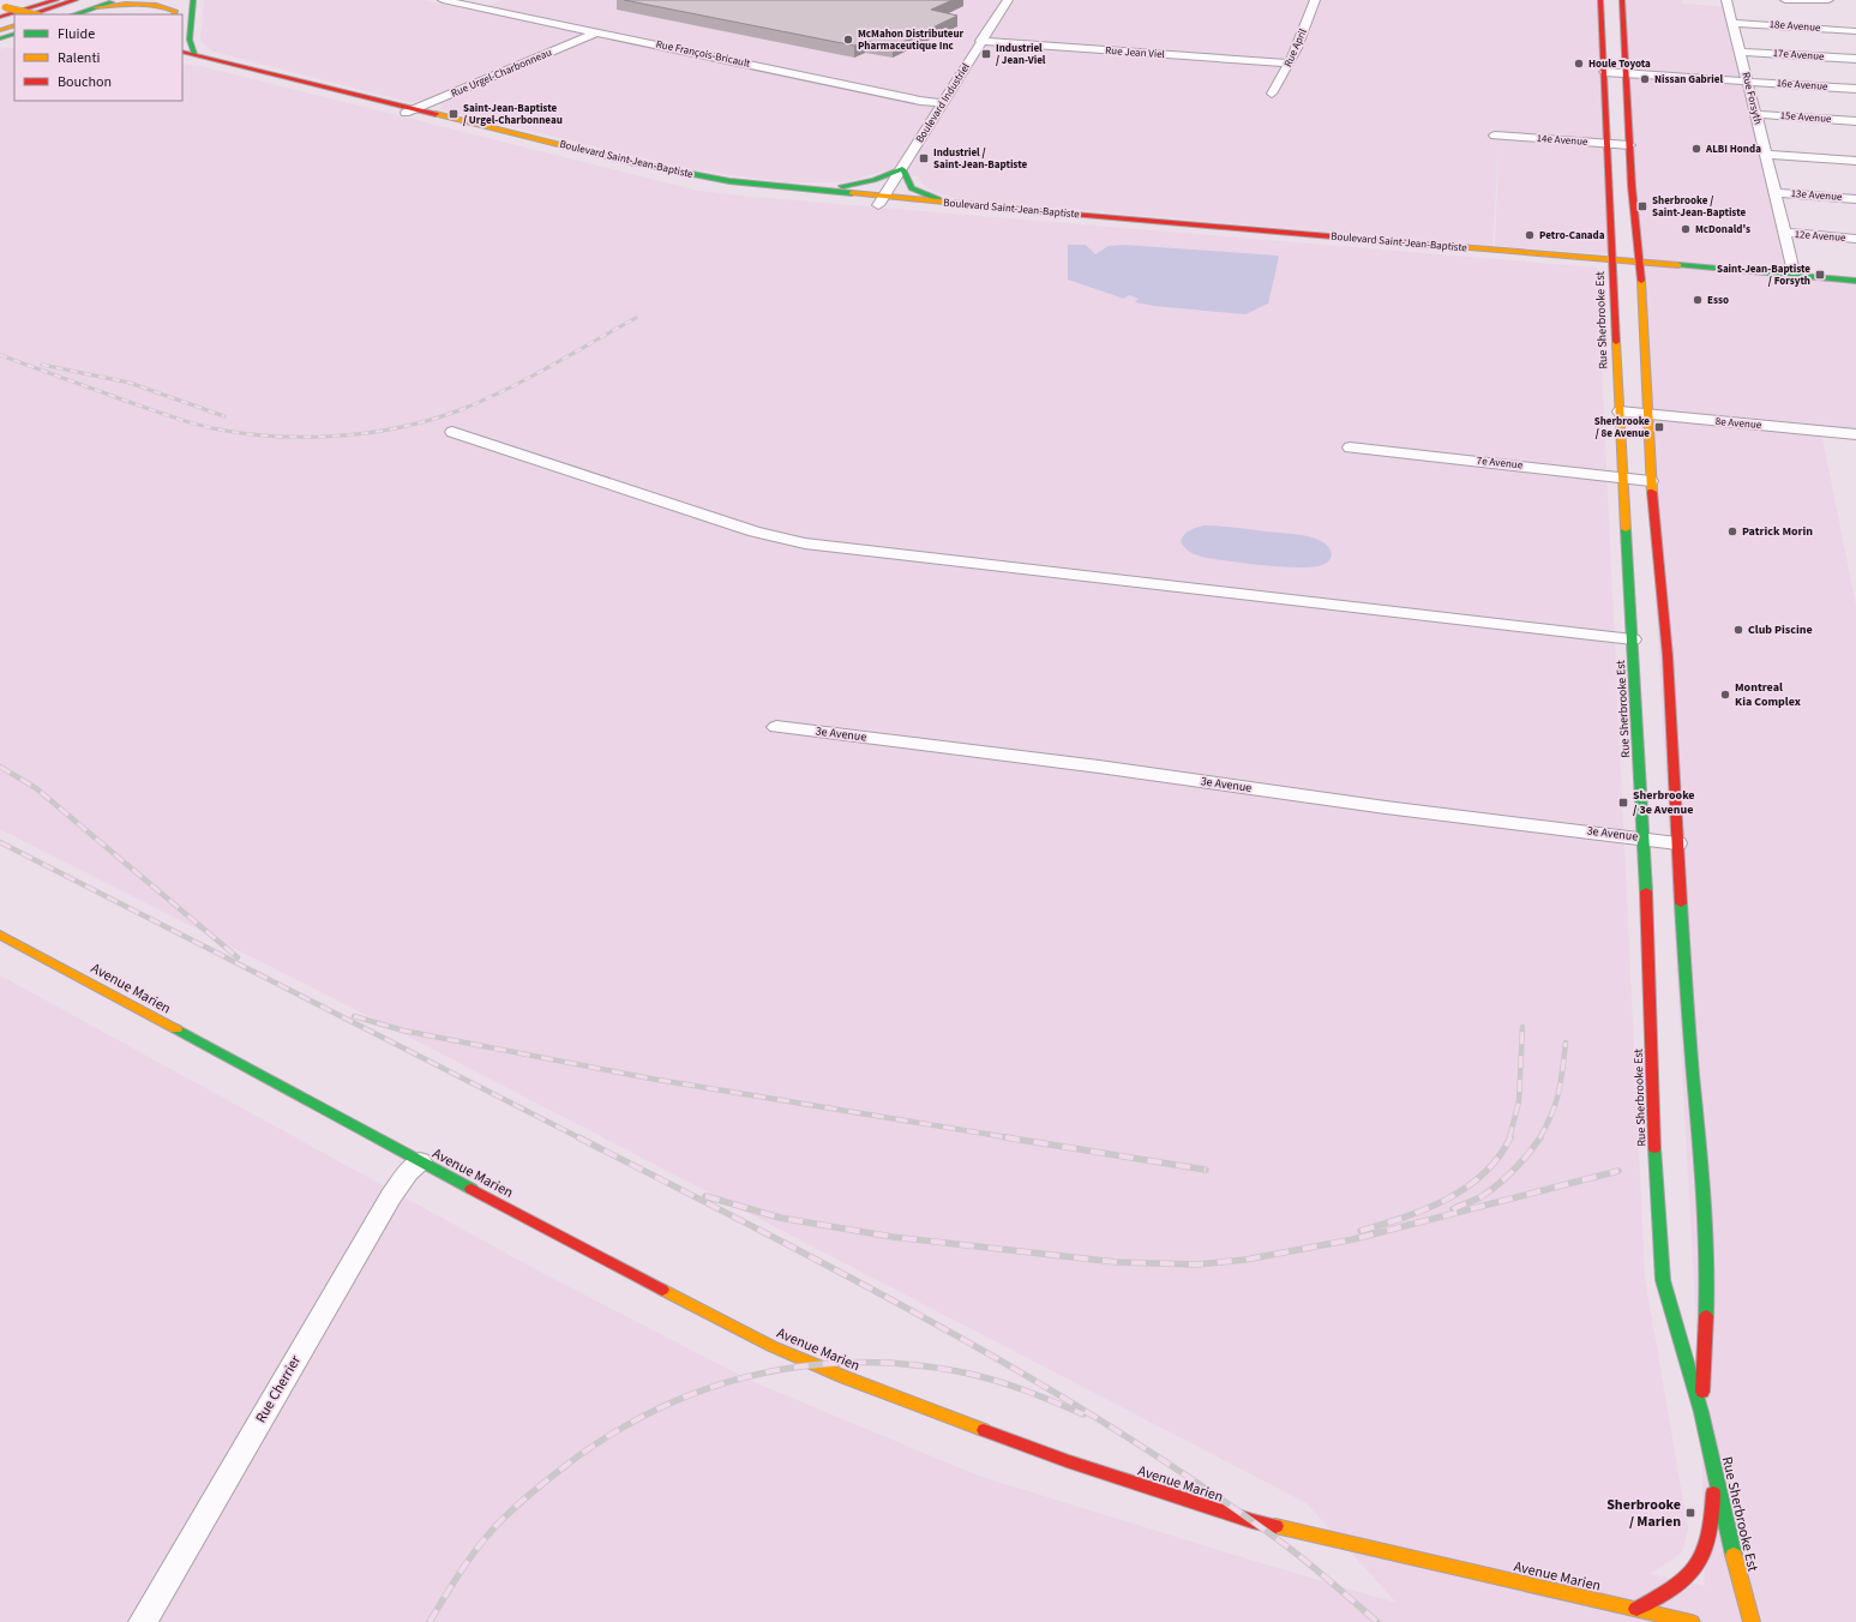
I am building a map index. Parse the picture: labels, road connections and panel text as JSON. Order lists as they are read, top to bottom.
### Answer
{
  "streets": {
    "main road": ["Boulevard Saint-Jean-Baptiste", "Rue Sherbrooke Est", "Avenue Marien"],
    "street": [
      "18e Avenue",
      "Rue April",
      "Rue Jean Viel",
      "Rue François-Bricault",
      "17e Avenue",
      "Rue Urgel-Charbonneau",
      "16e Avenue",
      "Rue Forsyth",
      "Boulevard Industriel",
      "15e Avenue",
      "14e Avenue",
      "13e Avenue",
      "12e Avenue",
      "8e Avenue",
      "7e Avenue",
      "3e Avenue",
      "Rue Cherrier"
    ]
  },
  "crossings": [
    ["18e Avenue", "Rue Forsyth"],
    ["Rue April", "Rue Jean Viel"],
    ["Rue Jean Viel", "Boulevard Industriel"],
    ["Rue François-Bricault", "Rue Urgel-Charbonneau"],
    ["Rue François-Bricault", "Boulevard Industriel"],
    ["17e Avenue", "Rue Forsyth"],
    ["Rue Urgel-Charbonneau", "Boulevard Saint-Jean-Baptiste"],
    ["16e Avenue", "Rue Forsyth"],
    ["16e Avenue", "Rue Sherbrooke Est"],
    ["Rue Forsyth", "15e Avenue"],
    ["Rue Forsyth", "Boulevard Saint-Jean-Baptiste"],
    ["Rue Forsyth", "13e Avenue"],
    ["Rue Forsyth", "12e Avenue"],
    ["Boulevard Industriel", "Boulevard Saint-Jean-Baptiste"],
    ["14e Avenue", "Rue Sherbrooke Est"],
    ["Boulevard Saint-Jean-Baptiste", "Rue Sherbrooke Est"],
    ["Rue Sherbrooke Est", "8e Avenue"],
    ["Rue Sherbrooke Est", "7e Avenue"],
    ["Rue Sherbrooke Est", "3e Avenue"],
    ["Avenue Marien", "Rue Cherrier"]
  ],
  "places": {
    "other": [
      "McMahon Distributeur Pharmaceutique Inc",
      "Houle Toyota",
      "Nissan Gabriel",
      "ALBI Honda",
      "McDonald's",
      "Petro-Canada",
      "Esso",
      "Patrick Morin",
      "Club Piscine",
      "Montreal Kia Complex"
    ],
    "transit": [
      "Industriel / Jean-Viel",
      "Saint-Jean-Baptiste / Urgel-Charbonneau",
      "Industriel / Saint-Jean-Baptiste",
      "Sherbrooke / Saint-Jean-Baptiste",
      "Saint-Jean-Baptiste / Forsyth",
      "Sherbrooke / 8e Avenue",
      "Sherbrooke / 3e Avenue",
      "Sherbrooke / Marien"
    ]
  },
  "legend": ["Fluide", "Ralenti", "Bouchon"]
}
